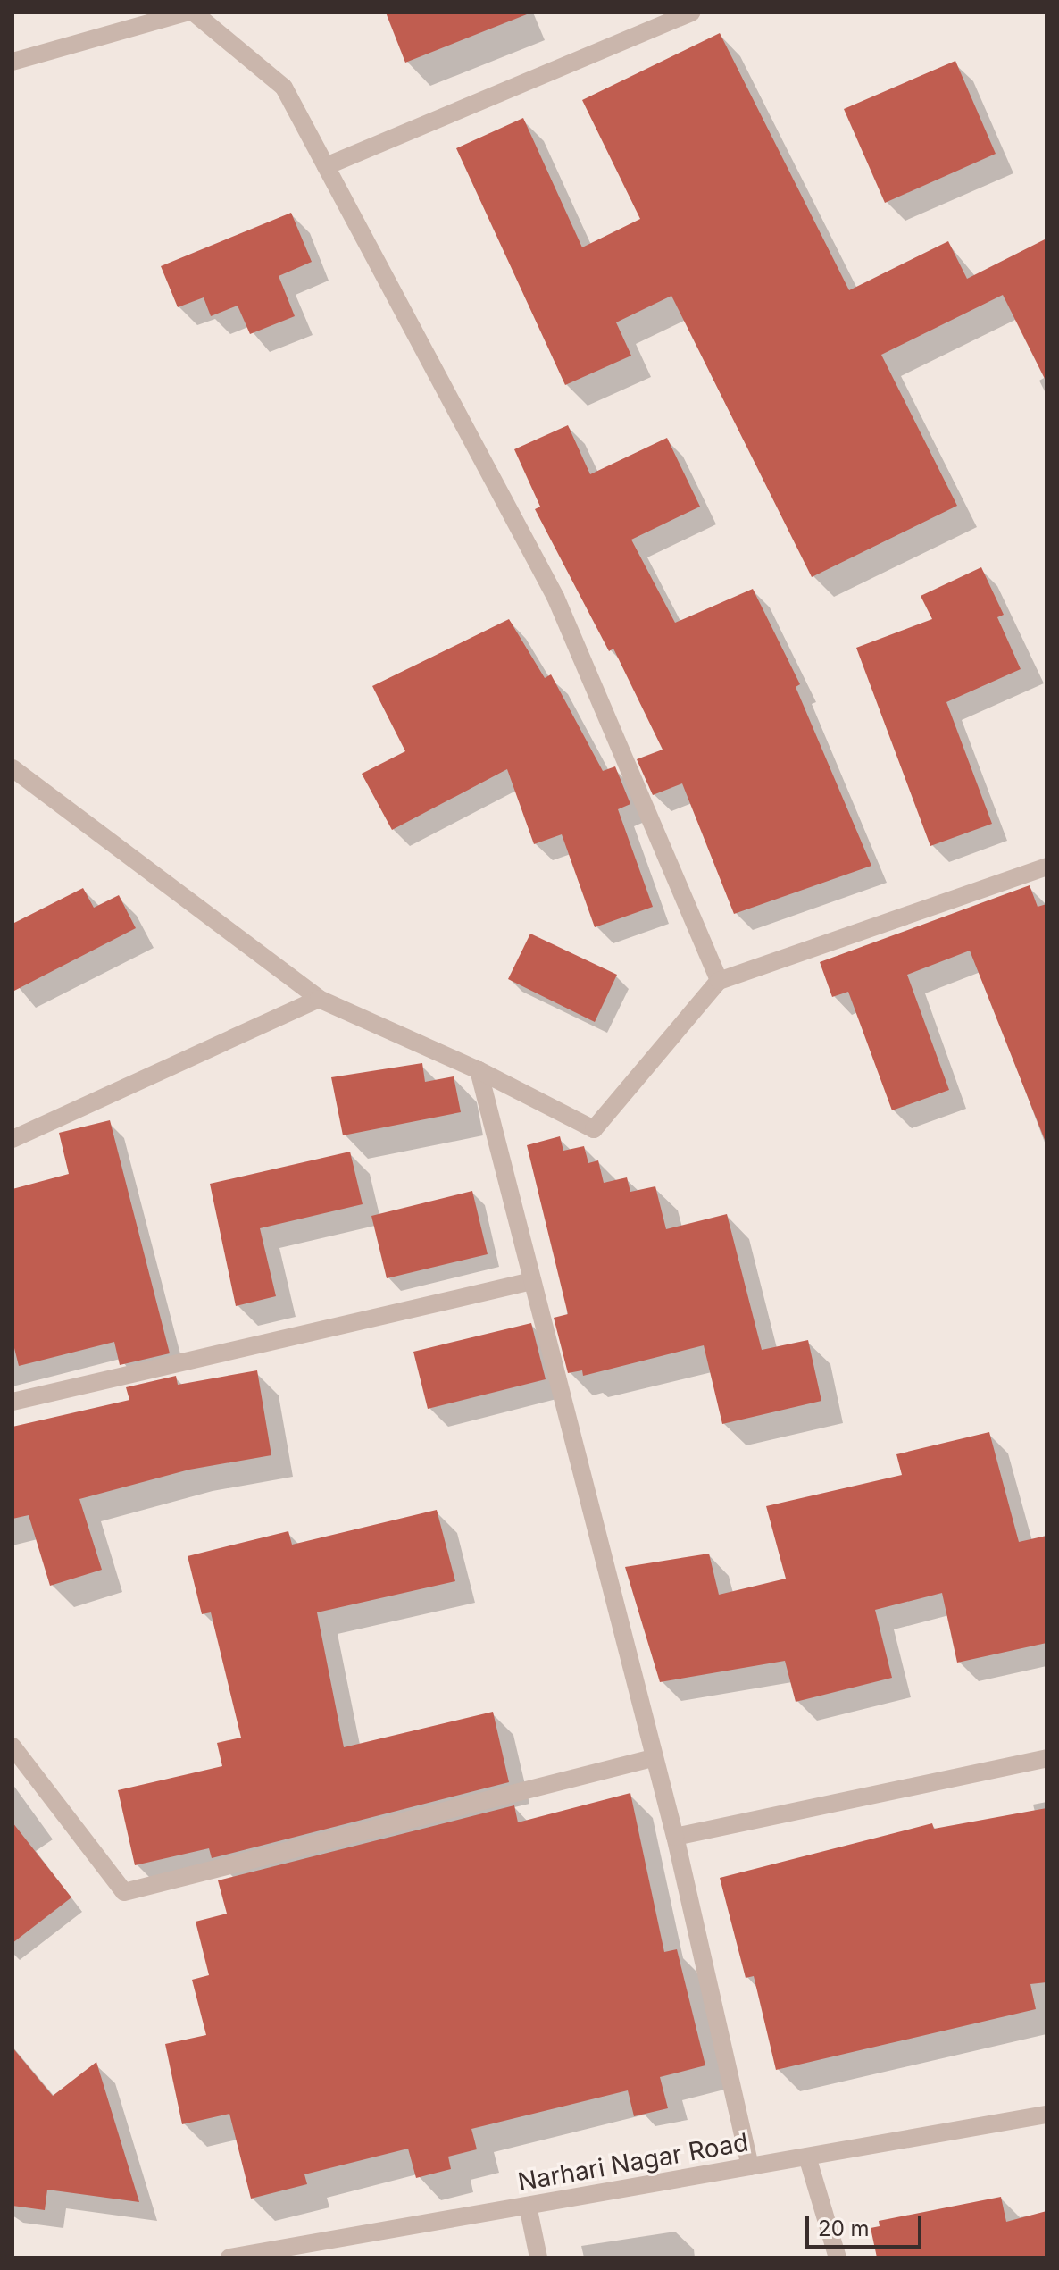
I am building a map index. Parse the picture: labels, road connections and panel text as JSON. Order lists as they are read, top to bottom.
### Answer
{
  "streets": {
    "street": ["Narhari Nagar Road"]
  },
  "scale_bar": "20 m"
}
